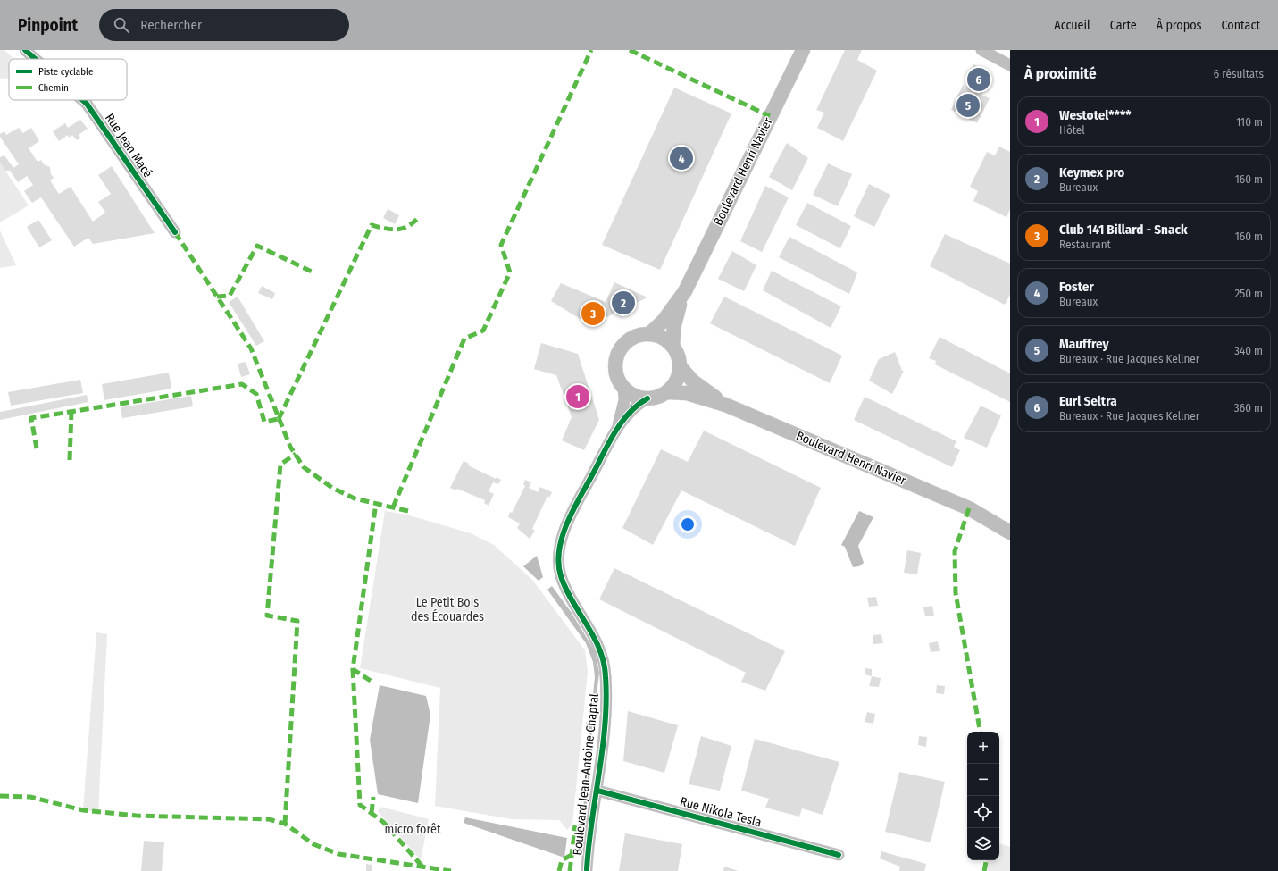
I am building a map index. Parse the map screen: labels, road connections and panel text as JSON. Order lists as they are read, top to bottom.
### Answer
{
  "streets": {
    "main road": ["Boulevard Henri Navier"],
    "street": ["Rue Jean Macé", "Boulevard Jean-Antoine Chaptal", "Rue Nikola Tesla"]
  },
  "crossings": [
    ["Boulevard Henri Navier", "Boulevard Jean-Antoine Chaptal"],
    ["Boulevard Jean-Antoine Chaptal", "Rue Nikola Tesla"]
  ],
  "parks": ["Le Petit Bois des Écouardes", "micro forêt"],
  "legend": ["Piste cyclable", "Chemin"],
  "page": {
    "header": "Pinpoint",
    "search": "Rechercher",
    "nav": [
      "Accueil",
      "Carte",
      "À propos",
      "Contact"
    ],
    "heading": ["À proximité", "6 résultats"],
    "pins": [
      "6",
      "5",
      "4",
      "2",
      "3",
      "1"
    ],
    "list": [
      {
        "mark": "1",
        "name": "Westotel****",
        "note": "Hôtel",
        "value": "110 m"
      },
      {
        "mark": "2",
        "name": "Keymex pro",
        "note": "Bureaux",
        "value": "160 m"
      },
      {
        "mark": "3",
        "name": "Club 141 Billard - Snack",
        "note": "Restaurant",
        "value": "160 m"
      },
      {
        "mark": "4",
        "name": "Foster",
        "note": "Bureaux",
        "value": "250 m"
      },
      {
        "mark": "5",
        "name": "Mauffrey",
        "note": "Bureaux · Rue Jacques Kellner",
        "value": "340 m"
      },
      {
        "mark": "6",
        "name": "Eurl Seltra",
        "note": "Bureaux · Rue Jacques Kellner",
        "value": "360 m"
      }
    ],
    "map_buttons": ["+", "−"]
  }
}
